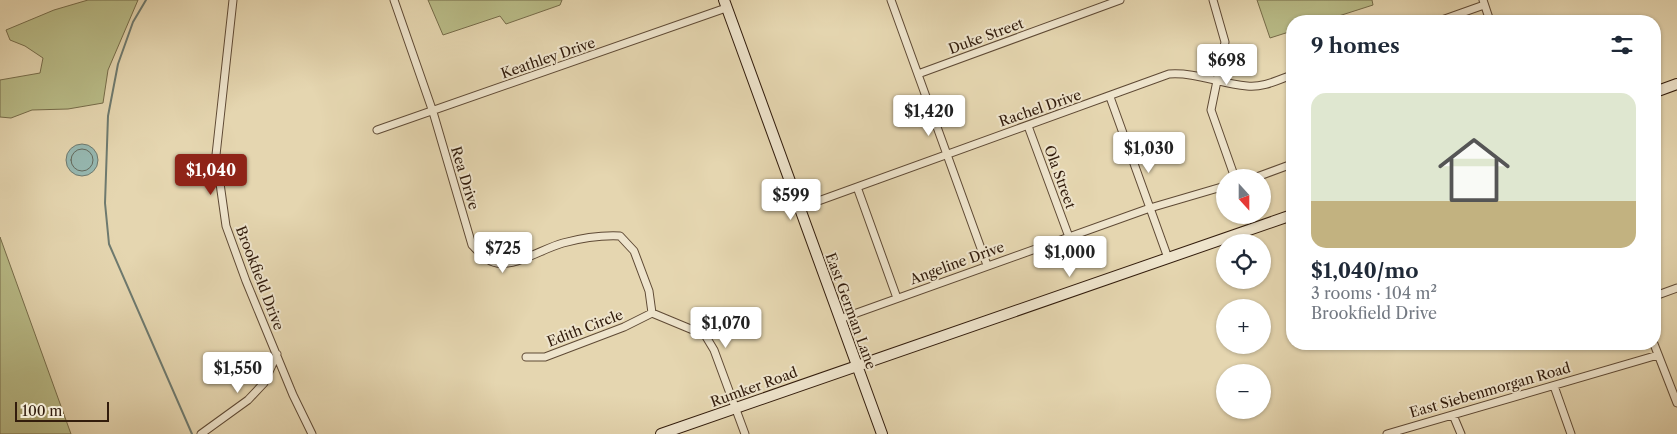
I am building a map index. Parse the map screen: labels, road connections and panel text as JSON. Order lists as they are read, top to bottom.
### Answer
{
  "streets": {
    "street": [
      "Duke Street",
      "Keathley Drive",
      "Rachel Drive",
      "Ola Street",
      "Rea Drive",
      "Angeline Drive",
      "Brookfield Drive",
      "East German Lane",
      "Edith Circle",
      "Rumker Road",
      "East Siebenmorgan Road"
    ]
  },
  "crossings": [
    ["Keathley Drive", "Rea Drive"],
    ["Keathley Drive", "East German Lane"],
    ["Rachel Drive", "Ola Street"],
    ["Rachel Drive", "East German Lane"],
    ["Ola Street", "Angeline Drive"],
    ["Rea Drive", "Edith Circle"],
    ["Angeline Drive", "East German Lane"],
    ["East German Lane", "Rumker Road"]
  ],
  "scale_bar": "100 m",
  "north": "bottom",
  "page": {
    "heading": "9 homes",
    "price": [
      "$698",
      "$1,420",
      "$1,030",
      "$1,040",
      "$599",
      "$725",
      "$1,000",
      "$1,070",
      "$1,550"
    ],
    "list": [
      {
        "name": "$1,040/mo",
        "note": "3 rooms · 104 m² · Brookfield Drive"
      }
    ],
    "map_buttons": ["+", "−"],
    "scale": "100 m"
  }
}
